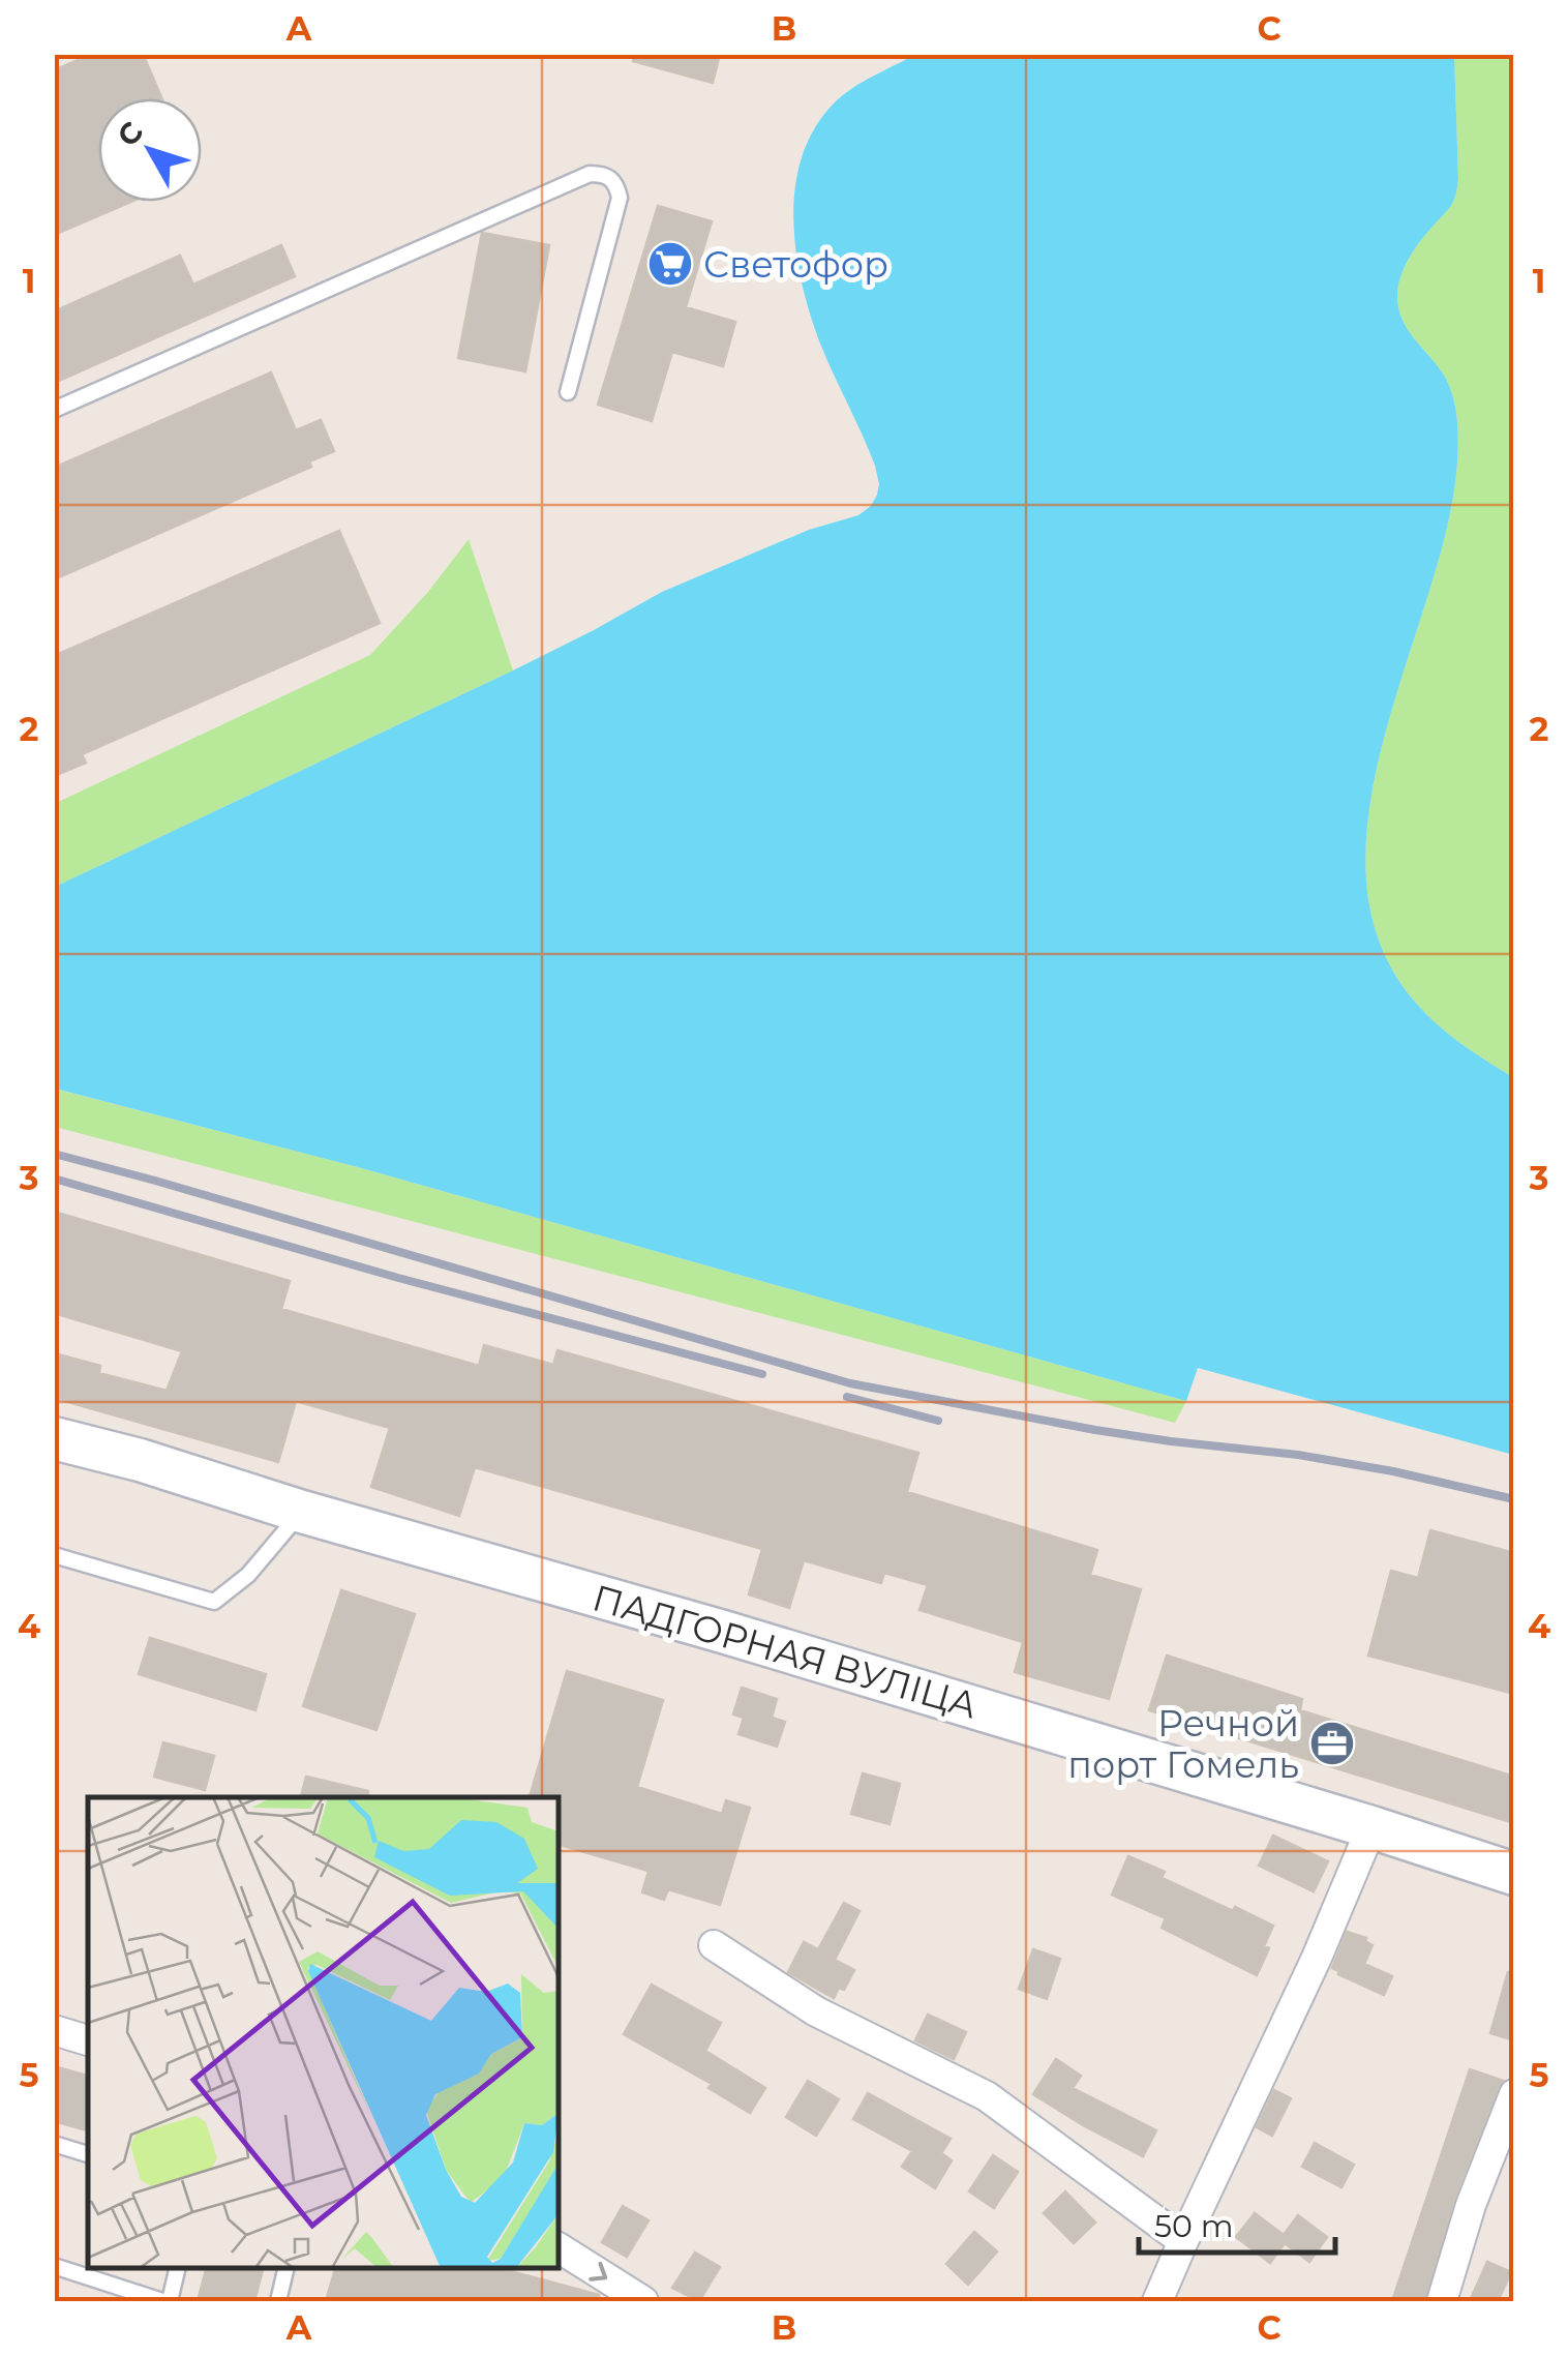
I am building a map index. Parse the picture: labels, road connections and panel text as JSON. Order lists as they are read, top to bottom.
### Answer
{
  "streets": {
    "street": ["ПАДГОРНАЯ ВУЛІЦА"]
  },
  "places": {
    "supermarket": ["Светофор"],
    "office": ["Речной порт Гомель"]
  },
  "scale_bar": "50 m",
  "north": "top left",
  "grid": {
    "columns": ["A", "B", "C"],
    "rows": [
      "1",
      "2",
      "3",
      "4",
      "5"
    ]
  }
}
